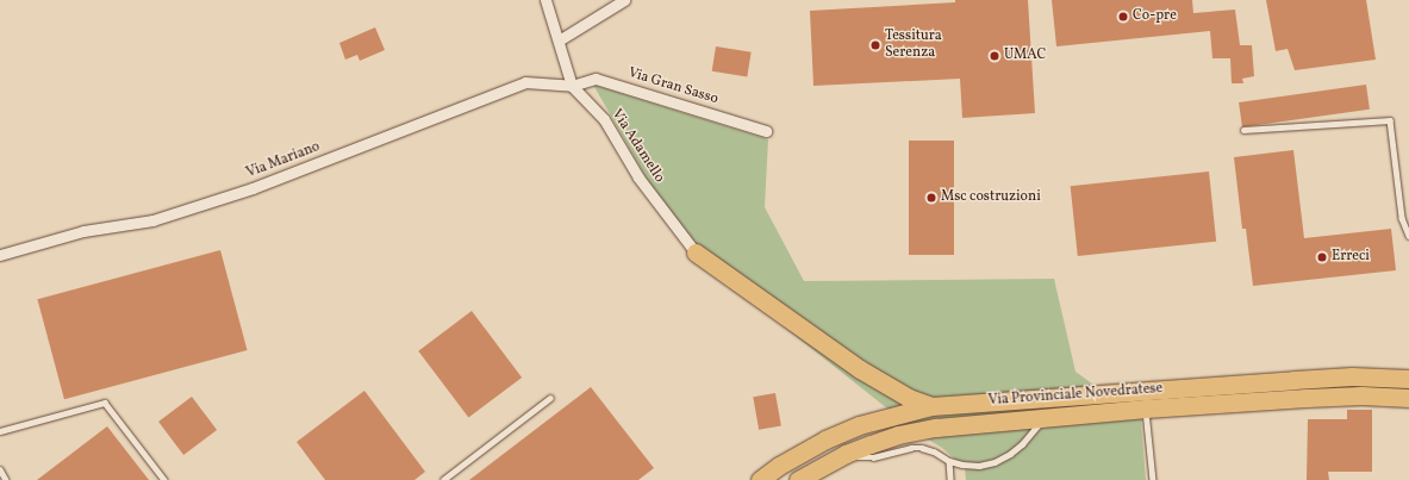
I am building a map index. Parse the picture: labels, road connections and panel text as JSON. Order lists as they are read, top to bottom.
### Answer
{
  "streets": {
    "main road": ["Via Provinciale Novedratese"],
    "street": ["Via Gran Sasso", "Via Adamello", "Via Mariano"]
  },
  "crossings": [
    ["Via Gran Sasso", "Via Adamello"],
    ["Via Gran Sasso", "Via Mariano"],
    ["Via Adamello", "Via Mariano"]
  ],
  "places": [
    "Co-pre",
    "Tessitura Serenza",
    "UMAC",
    "Msc costruzioni",
    "Erreci"
  ]
}
